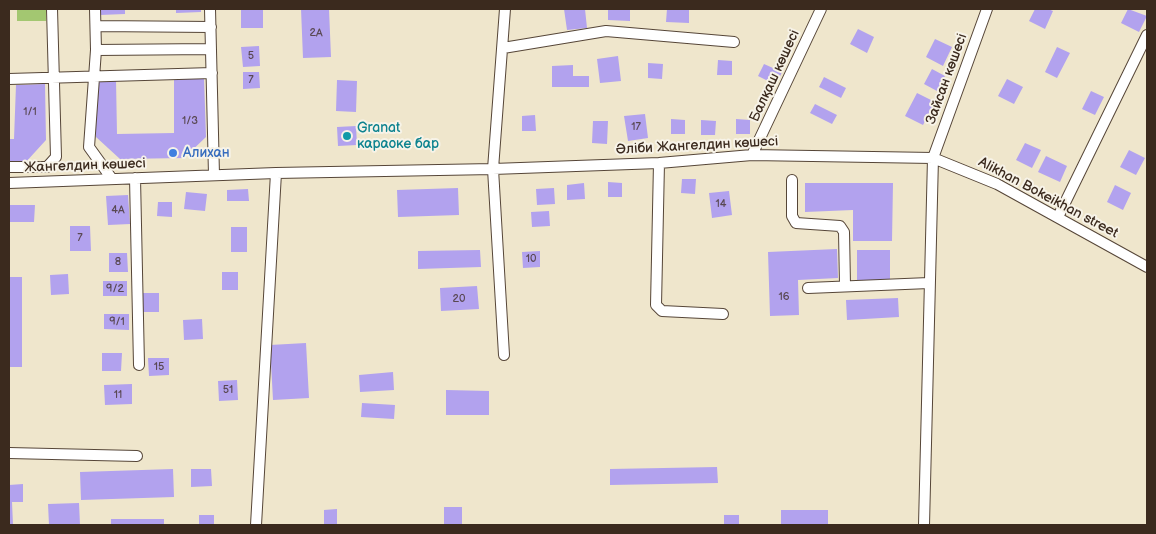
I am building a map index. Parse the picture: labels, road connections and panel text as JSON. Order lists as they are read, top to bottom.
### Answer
{
  "streets": {
    "street": [
      "Балқаш көшесі",
      "Зайсан көшесі",
      "Әліби Жангелдин көшесі",
      "Жангелдин көшесі",
      "Alikhan Bokeikhan street"
    ]
  },
  "crossings": [
    ["Балқаш көшесі", "Әліби Жангелдин көшесі"],
    ["Зайсан көшесі", "Әліби Жангелдин көшесі"],
    ["Зайсан көшесі", "Alikhan Bokeikhan street"],
    ["Әліби Жангелдин көшесі", "Жангелдин көшесі"],
    ["Әліби Жангелдин көшесі", "Alikhan Bokeikhan street"]
  ],
  "places": ["Granat караоке бар", "Алихан"],
  "house_numbers": [
    "2А",
    "5",
    "7",
    "1/1",
    "1/3",
    "17",
    "14",
    "4А",
    "7",
    "10",
    "8",
    "9/2",
    "16",
    "20",
    "9/1",
    "15",
    "51",
    "11"
  ]
}
